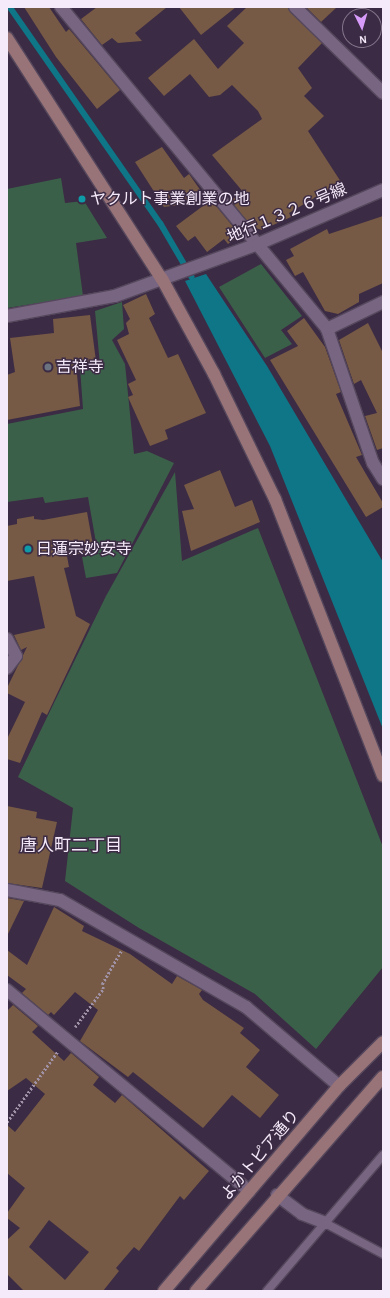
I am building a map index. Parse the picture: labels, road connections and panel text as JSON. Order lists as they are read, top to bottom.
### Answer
{
  "streets": {
    "street": ["地行１３２６号線", "よかトピア通り"]
  },
  "districts": ["唐人町二丁目"],
  "places": ["ヤクルト事業創業の地", "吉祥寺", "日蓮宗妙安寺"],
  "north": "bottom"
}
